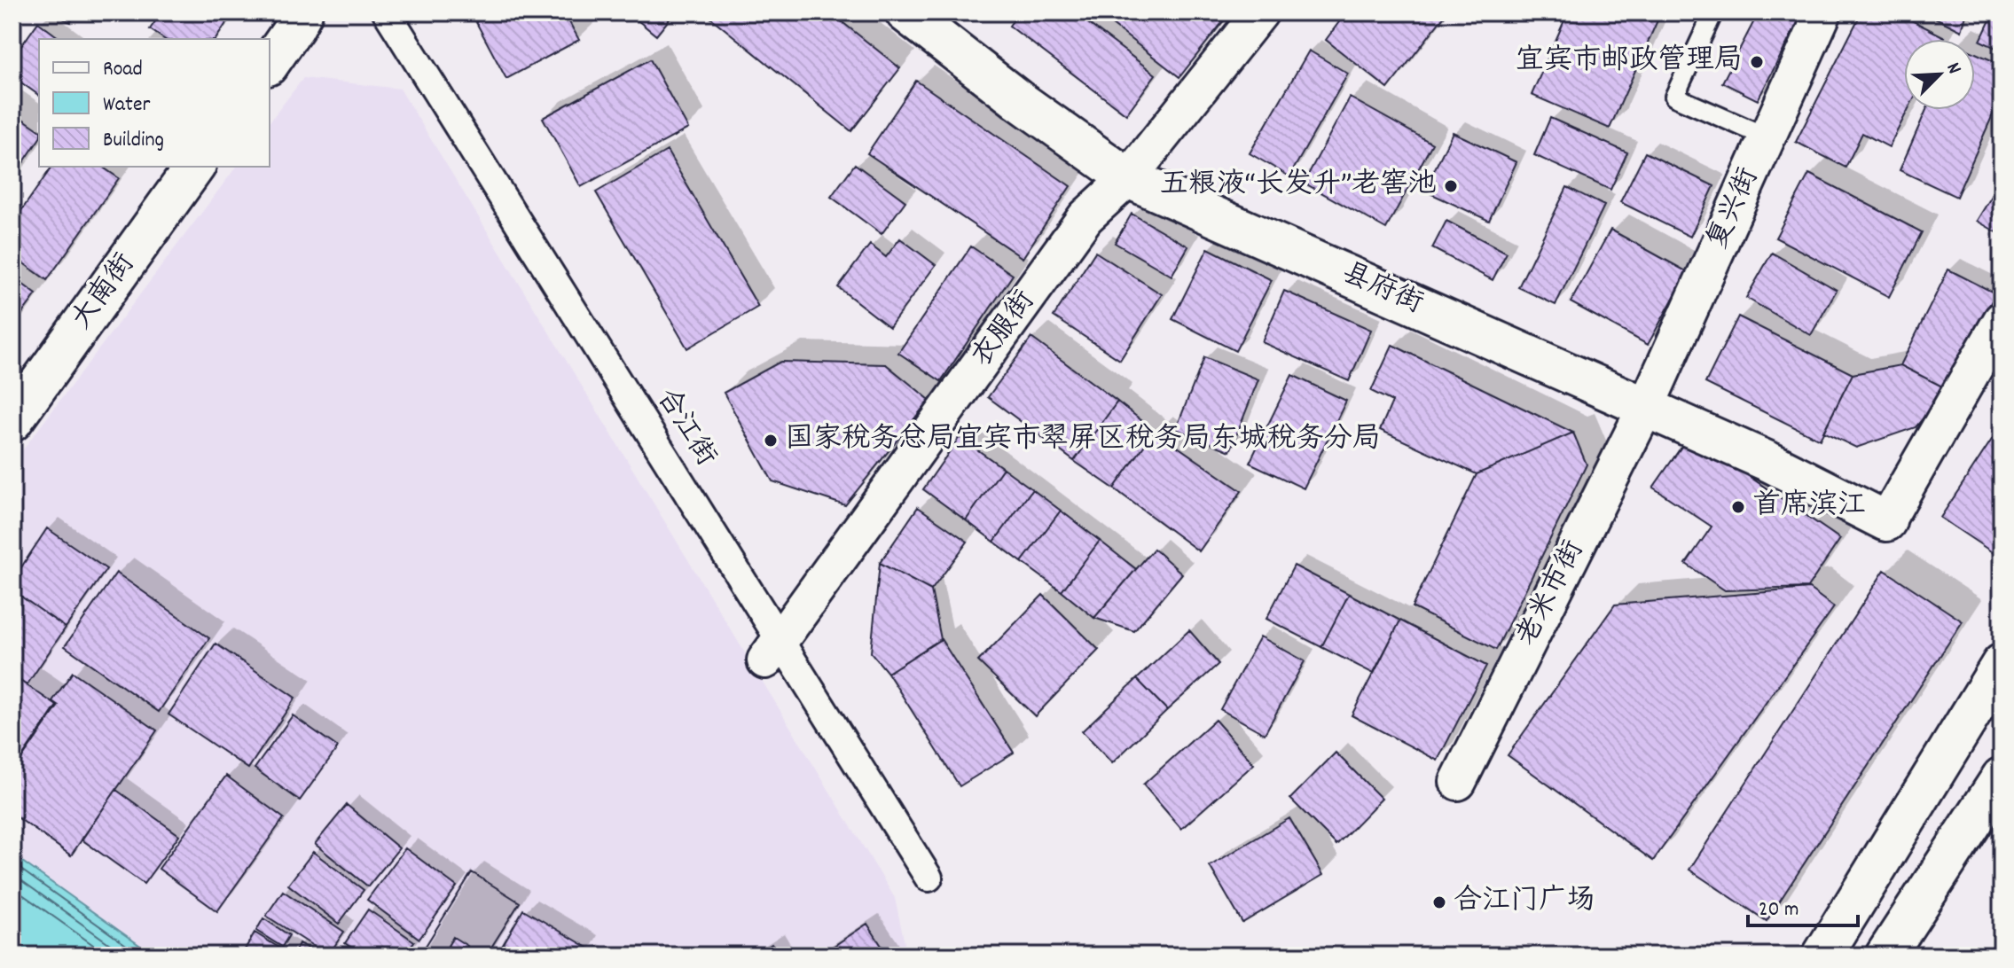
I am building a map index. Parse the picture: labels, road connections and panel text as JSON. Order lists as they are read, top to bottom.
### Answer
{
  "streets": {
    "main road": ["县府街", "大南街"],
    "street": [
      "复兴街",
      "衣服街",
      "合江街",
      "老米市街"
    ]
  },
  "crossings": [
    ["复兴街", "县府街"],
    ["复兴街", "老米市街"],
    ["县府街", "衣服街"],
    ["县府街", "老米市街"],
    ["衣服街", "合江街"]
  ],
  "places": [
    "宜宾市邮政管理局",
    "五粮液“长发升”老窖池",
    "国家税务总局宜宾市翠屏区税务局东城税务分局",
    "首席滨江",
    "合江门广场"
  ],
  "legend": ["Road", "Water", "Building"],
  "scale_bar": "20 m",
  "north": "top right"
}
